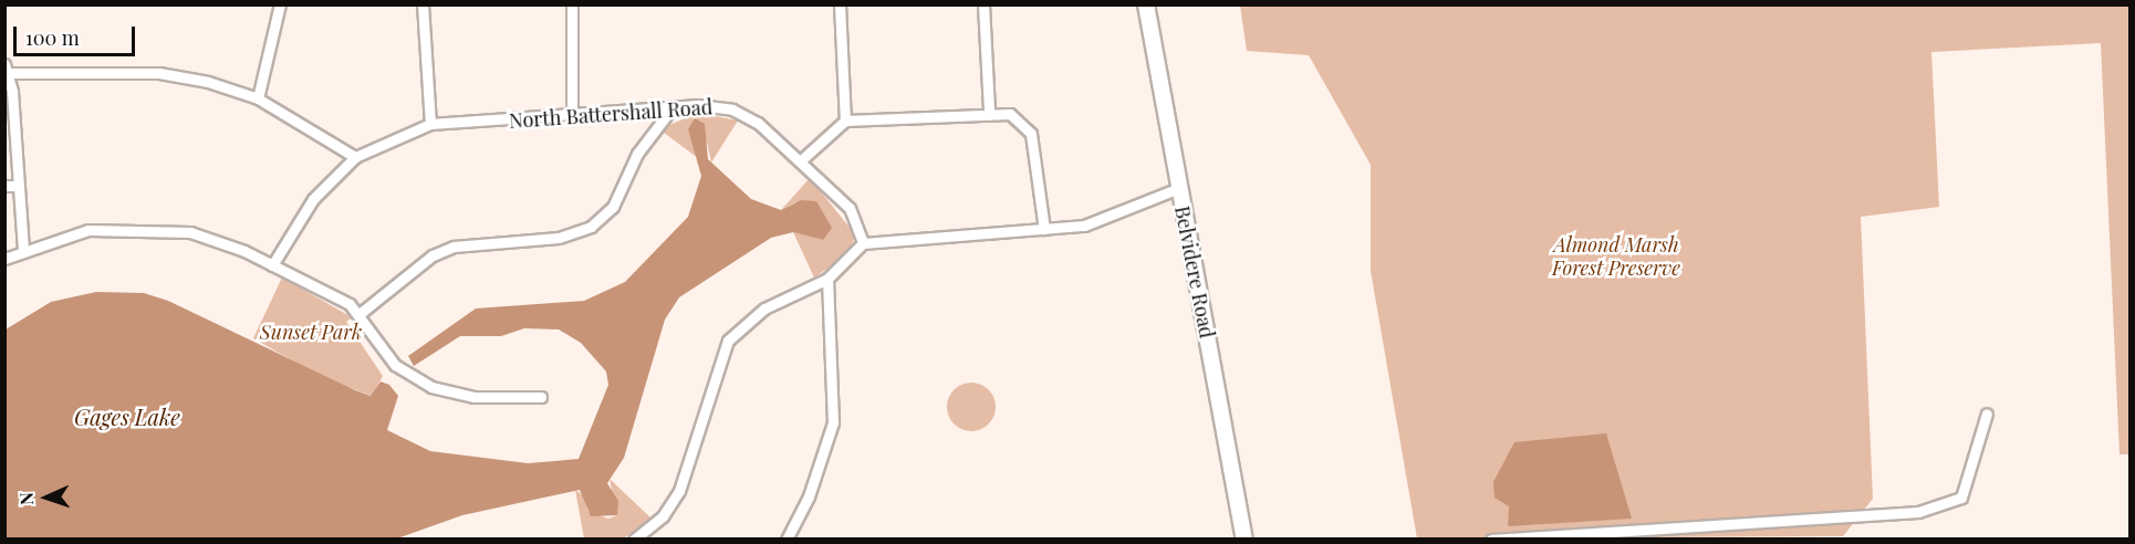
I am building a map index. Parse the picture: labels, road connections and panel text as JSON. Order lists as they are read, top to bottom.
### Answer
{
  "streets": {
    "main road": ["Belvidere Road"],
    "street": ["North Battershall Road"]
  },
  "water": ["Gages Lake"],
  "parks": ["Almond Marsh Forest Preserve", "Sunset Park"],
  "scale_bar": "100 m",
  "north": "left"
}
